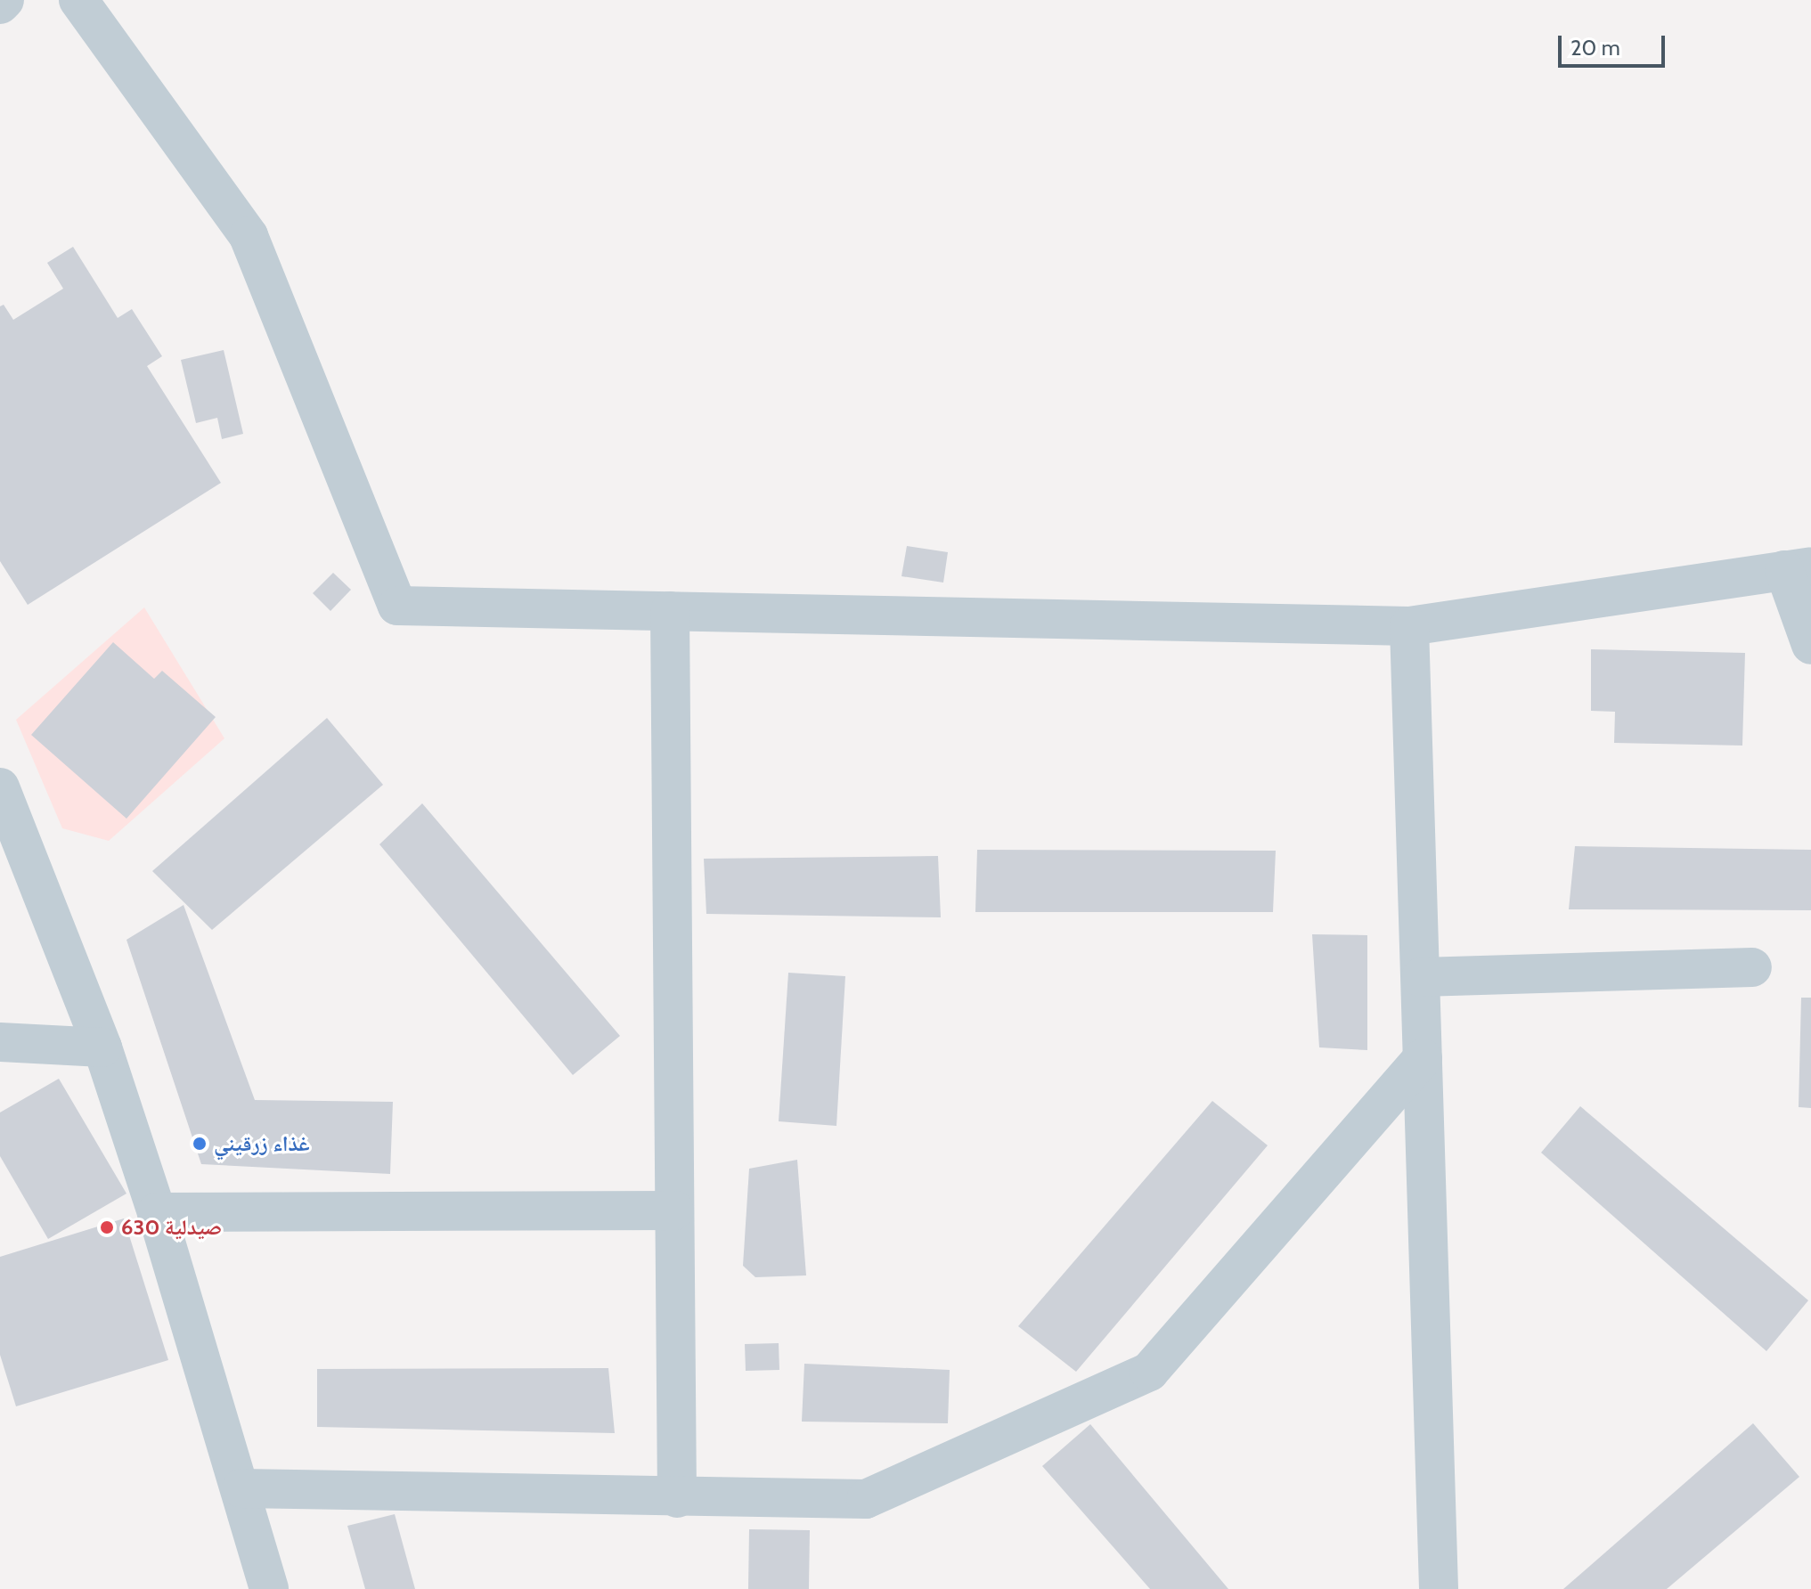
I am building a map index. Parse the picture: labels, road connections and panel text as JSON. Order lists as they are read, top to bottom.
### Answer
{
  "places": ["غذاء زرقيني", "صيدلية 630"],
  "scale_bar": "20 m"
}
